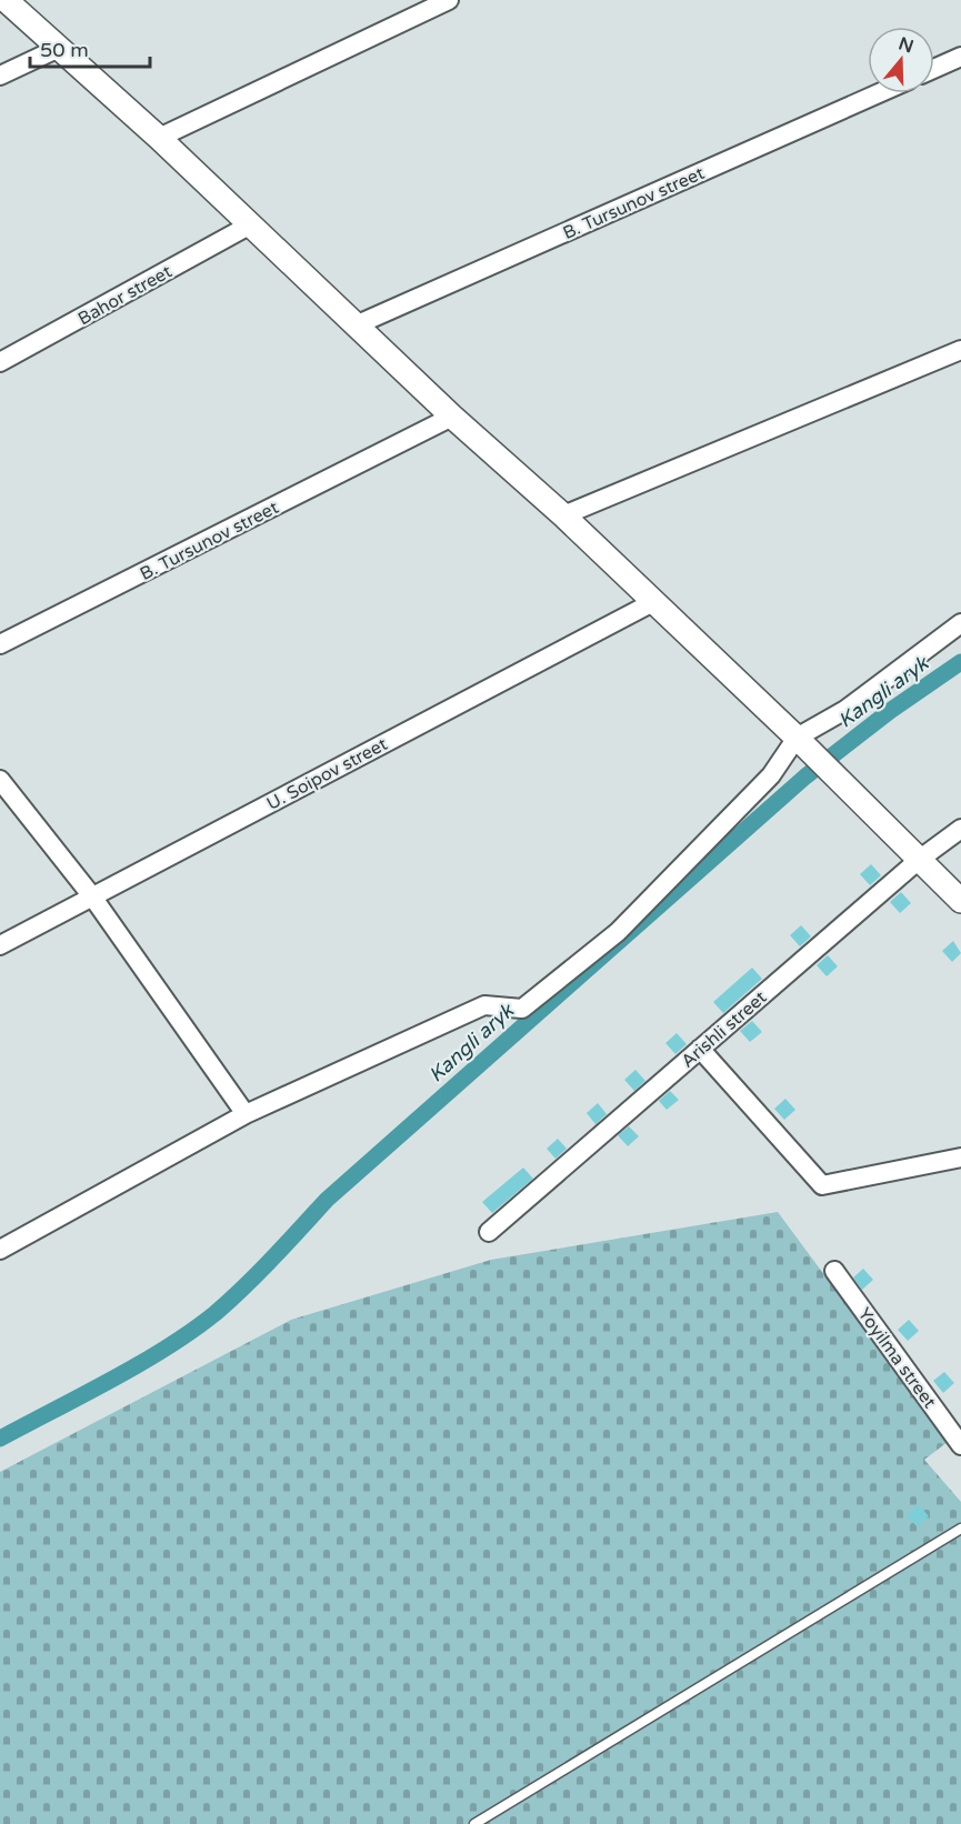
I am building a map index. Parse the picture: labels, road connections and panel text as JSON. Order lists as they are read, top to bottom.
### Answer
{
  "streets": {
    "street": [
      "B. Tursunov street",
      "Bahor street",
      "U. Soipov street",
      "Arishli street",
      "Yoyilma street"
    ]
  },
  "water": ["Kangli aryk"],
  "scale_bar": "50 m",
  "north": "top"
}
